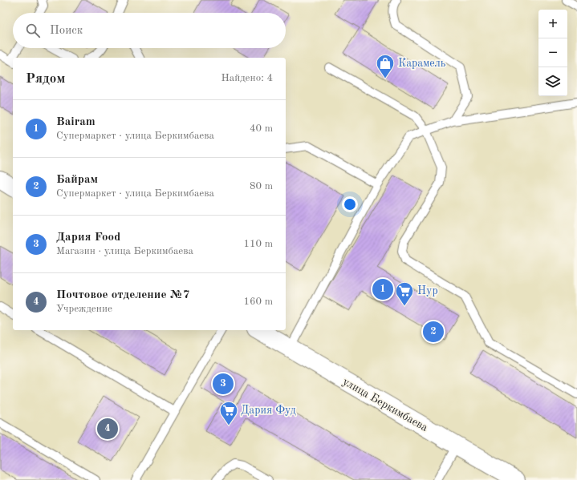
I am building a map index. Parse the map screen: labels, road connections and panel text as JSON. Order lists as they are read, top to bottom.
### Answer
{
  "streets": {
    "street": ["улица Беркимбаева"]
  },
  "places": {
    "shop": ["Карамель"],
    "supermarket": ["Нур", "Дария Фуд"]
  },
  "page": {
    "map_buttons": ["+", "−"],
    "search": "Поиск",
    "heading": ["Рядом", "Найдено: 4"],
    "list": [
      {
        "mark": "1",
        "name": "Bairam",
        "note": "Супермаркет · улица Беркимбаева",
        "value": "40 m"
      },
      {
        "mark": "2",
        "name": "Байрам",
        "note": "Супермаркет · улица Беркимбаева",
        "value": "80 m"
      },
      {
        "mark": "3",
        "name": "Дария Food",
        "note": "Магазин · улица Беркимбаева",
        "value": "110 m"
      },
      {
        "mark": "4",
        "name": "Почтовое отделение №7",
        "note": "Учреждение",
        "value": "160 m"
      }
    ],
    "pins": [
      "1",
      "2",
      "3",
      "4"
    ]
  }
}
